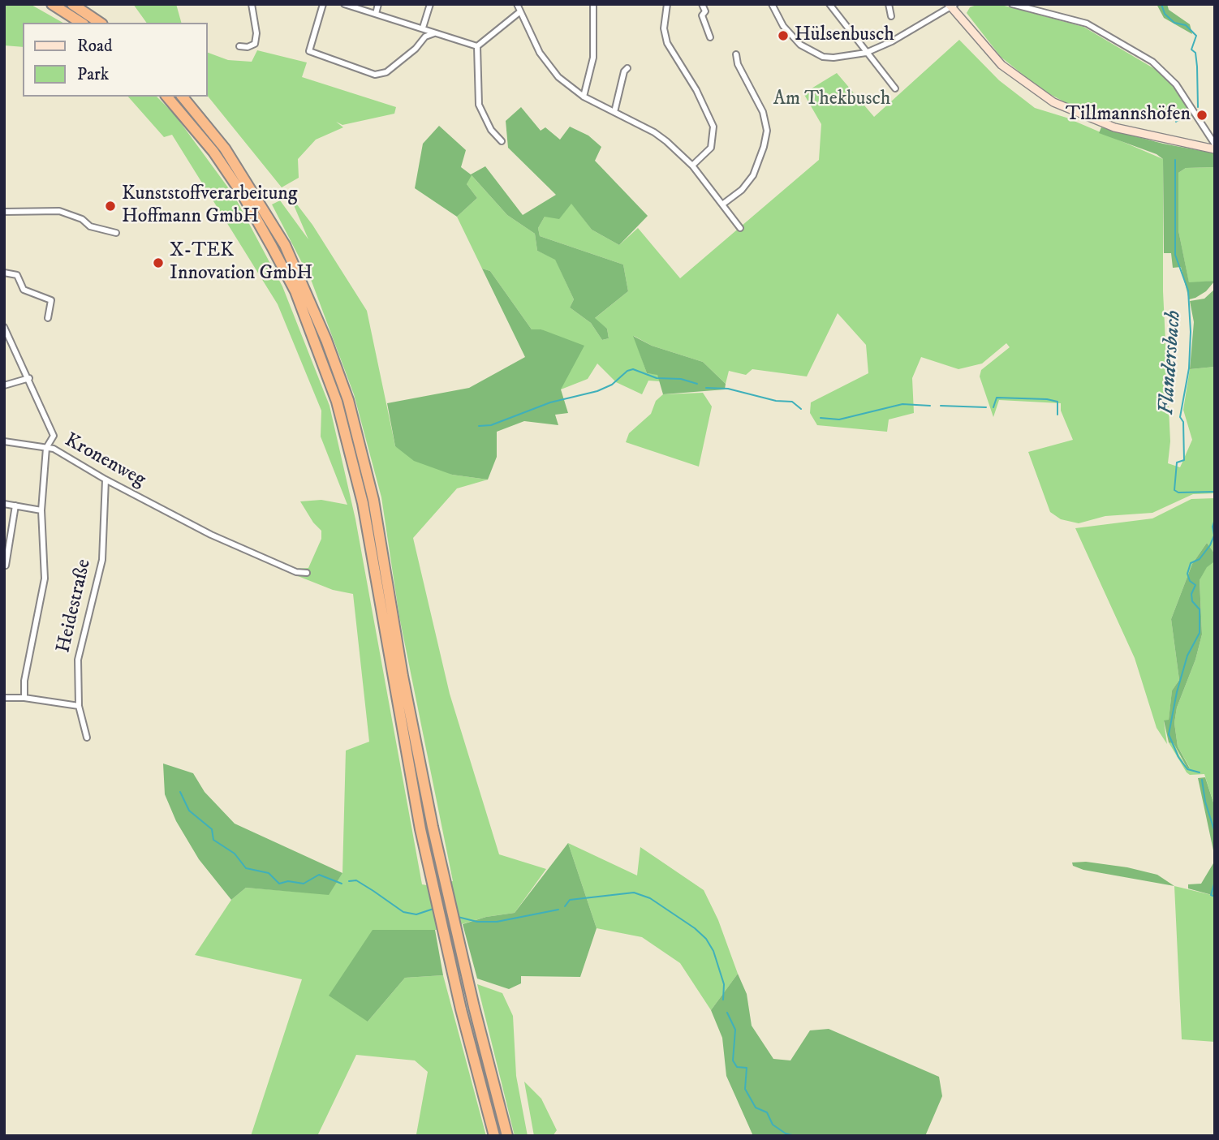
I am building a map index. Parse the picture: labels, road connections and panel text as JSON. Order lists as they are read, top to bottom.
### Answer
{
  "streets": {
    "street": ["Kronenweg", "Heidestraße"]
  },
  "crossings": [
    ["Kronenweg", "Heidestraße"]
  ],
  "water": ["Flandersbach"],
  "parks": ["Am Thekbusch"],
  "places": [
    "Hülsenbusch",
    "Tillmannshöfen",
    "Kunststoffverarbeitung Hoffmann GmbH",
    "X-TEK Innovation GmbH"
  ],
  "legend": ["Road", "Park"]
}
